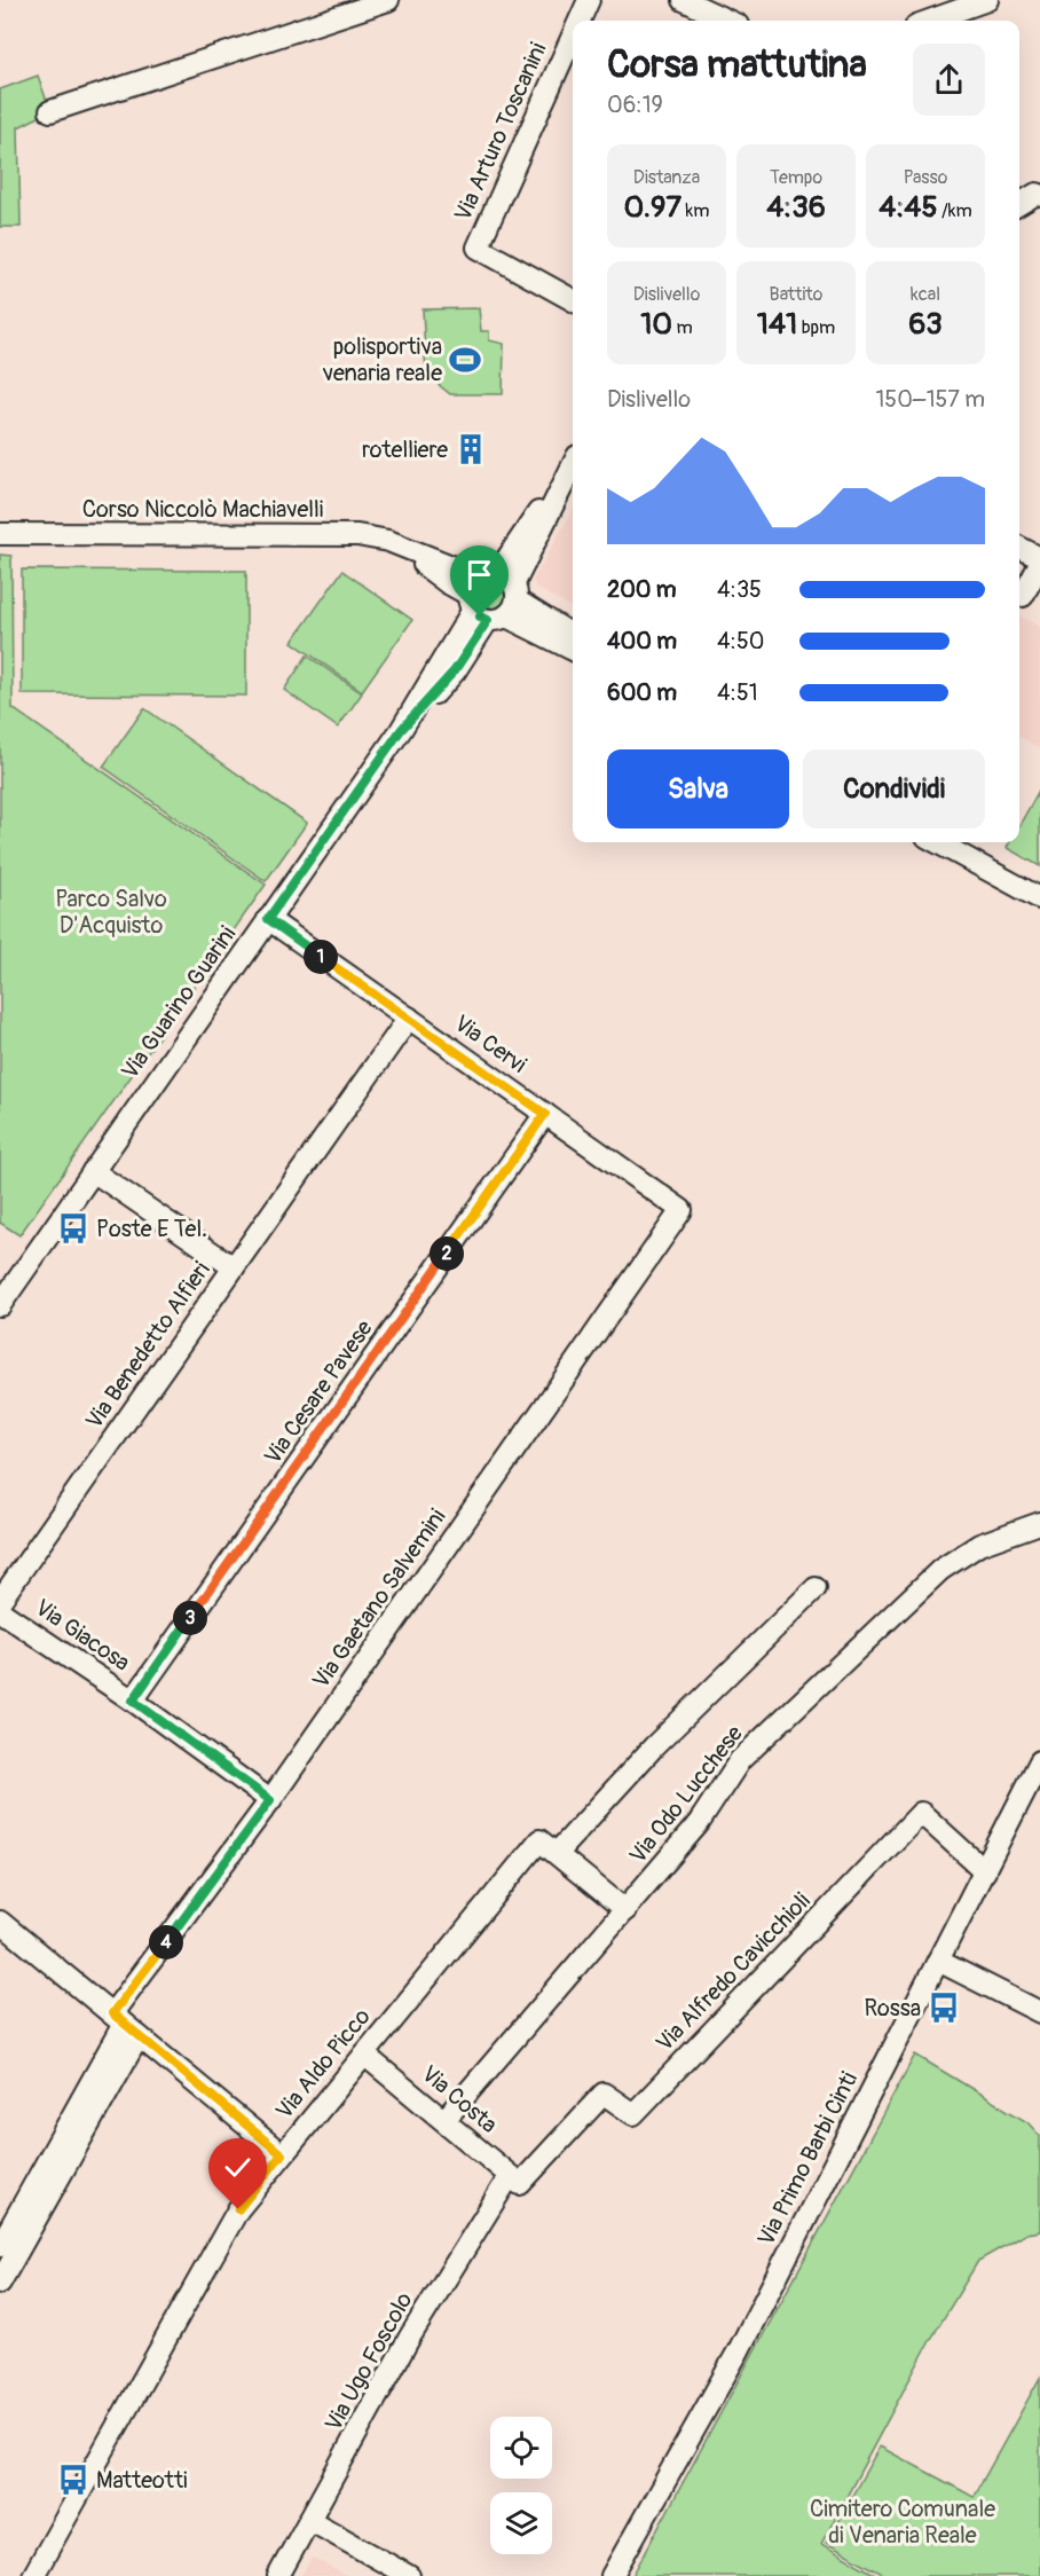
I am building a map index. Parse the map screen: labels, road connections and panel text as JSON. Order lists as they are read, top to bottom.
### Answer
{
  "streets": {
    "street": [
      "Via Arturo Toscanini",
      "Corso Niccolò Machiavelli",
      "Via Guarino Guarini",
      "Via Cervi",
      "Via Benedetto Alfieri",
      "Via Cesare Pavese",
      "Via Gaetano Salvemini",
      "Via Giacosa",
      "Via Odo Lucchese",
      "Via Alfredo Cavicchioli",
      "Via Aldo Picco",
      "Via Costa",
      "Via Primo Barbi Cinti",
      "Via Ugo Foscolo"
    ]
  },
  "crossings": [
    ["Corso Niccolò Machiavelli", "Via Guarino Guarini"],
    ["Via Guarino Guarini", "Via Cervi"],
    ["Via Cervi", "Via Benedetto Alfieri"],
    ["Via Cervi", "Via Cesare Pavese"],
    ["Via Cervi", "Via Gaetano Salvemini"],
    ["Via Cesare Pavese", "Via Giacosa"],
    ["Via Gaetano Salvemini", "Via Giacosa"],
    ["Via Odo Lucchese", "Via Costa"],
    ["Via Alfredo Cavicchioli", "Via Costa"],
    ["Via Alfredo Cavicchioli", "Via Primo Barbi Cinti"],
    ["Via Alfredo Cavicchioli", "Via Ugo Foscolo"],
    ["Via Aldo Picco", "Via Costa"],
    ["Via Costa", "Via Ugo Foscolo"]
  ],
  "parks": ["Parco Salvo D'Acquisto", "Cimitero Comunale di Venaria Reale"],
  "places": {
    "sports": ["polisportiva venaria reale"],
    "building": ["rotelliere"],
    "bus stop": ["Poste E Tel.", "Rossa", "Matteotti"]
  },
  "page": {
    "heading": ["Corsa mattutina", "06:19"],
    "stats": [
      ["Distanza", "0.97 km"],
      ["Tempo", "4:36"],
      ["Passo", "4:45 /km"],
      ["Dislivello", "10 m"],
      ["Battito", "141 bpm"],
      ["kcal", "63"]
    ],
    "chart": ["Dislivello", "150–157 m"],
    "list": [
      {
        "name": "200 m",
        "note": "4:35"
      },
      {
        "name": "400 m",
        "note": "4:50"
      },
      {
        "name": "600 m",
        "note": "4:51"
      }
    ],
    "buttons": ["Salva", "Condividi"],
    "pins": [
      "1",
      "2",
      "3",
      "4"
    ]
  }
}
